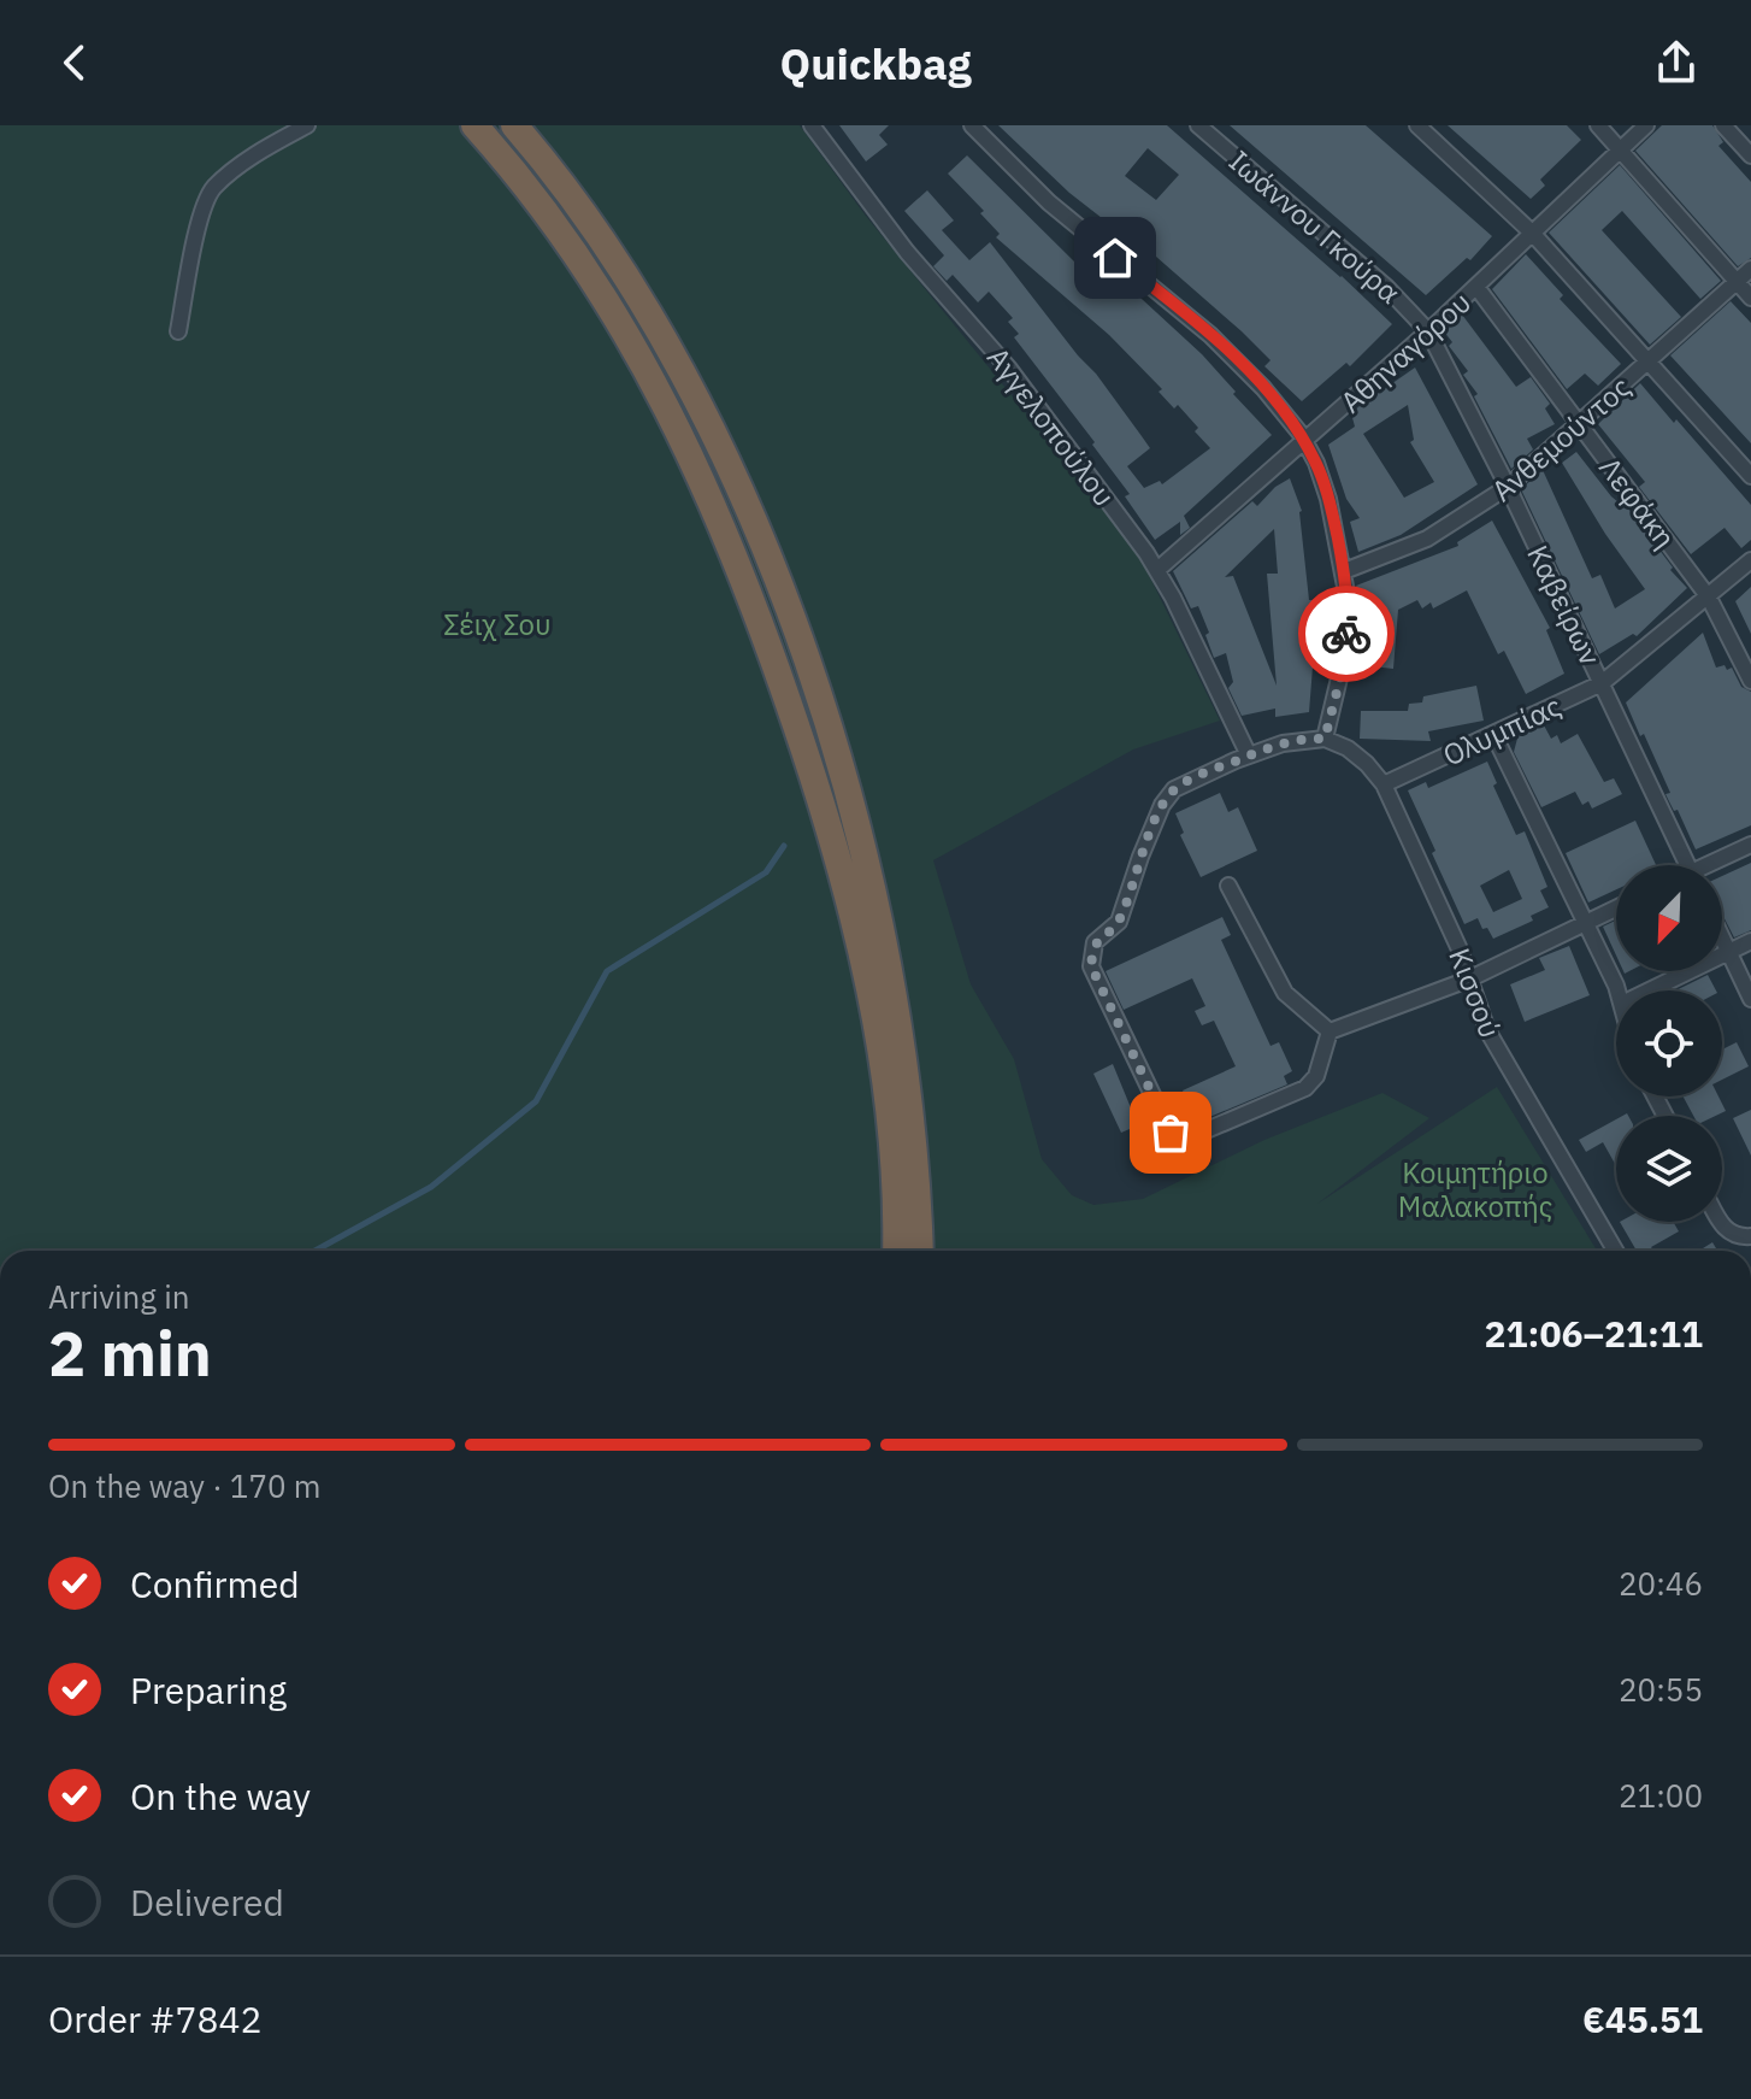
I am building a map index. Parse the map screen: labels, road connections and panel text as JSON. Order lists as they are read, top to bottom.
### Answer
{
  "streets": {
    "street": [
      "Ιωάννου Γκούρα",
      "Αθηναγόρου",
      "Αγγελοπούλου",
      "Ανθεμούντος",
      "Λεφάκη",
      "Καβείρων",
      "Ολυμπίας",
      "Κισσού"
    ]
  },
  "crossings": [
    ["Ιωάννου Γκούρα", "Αθηναγόρου"],
    ["Ιωάννου Γκούρα", "Καβείρων"],
    ["Αθηναγόρου", "Αγγελοπούλου"],
    ["Αθηναγόρου", "Λεφάκη"],
    ["Αθηναγόρου", "Καβείρων"],
    ["Ανθεμούντος", "Λεφάκη"],
    ["Ανθεμούντος", "Καβείρων"],
    ["Λεφάκη", "Ολυμπίας"],
    ["Καβείρων", "Ολυμπίας"],
    ["Ολυμπίας", "Κισσού"]
  ],
  "parks": ["Σέιχ Σου", "Κοιμητήριο Μαλακοπής"],
  "north": "bottom left",
  "page": {
    "header": "Quickbag",
    "heading": ["2 min", "Arriving in", "21:06–21:11"],
    "panel": ["Order #7842", "€45.51"],
    "bar": "On the way · 170 m",
    "list": [
      ["Confirmed", "20:46"],
      ["Preparing", "20:55"],
      ["On the way", "21:00"],
      "Delivered"
    ]
  }
}
